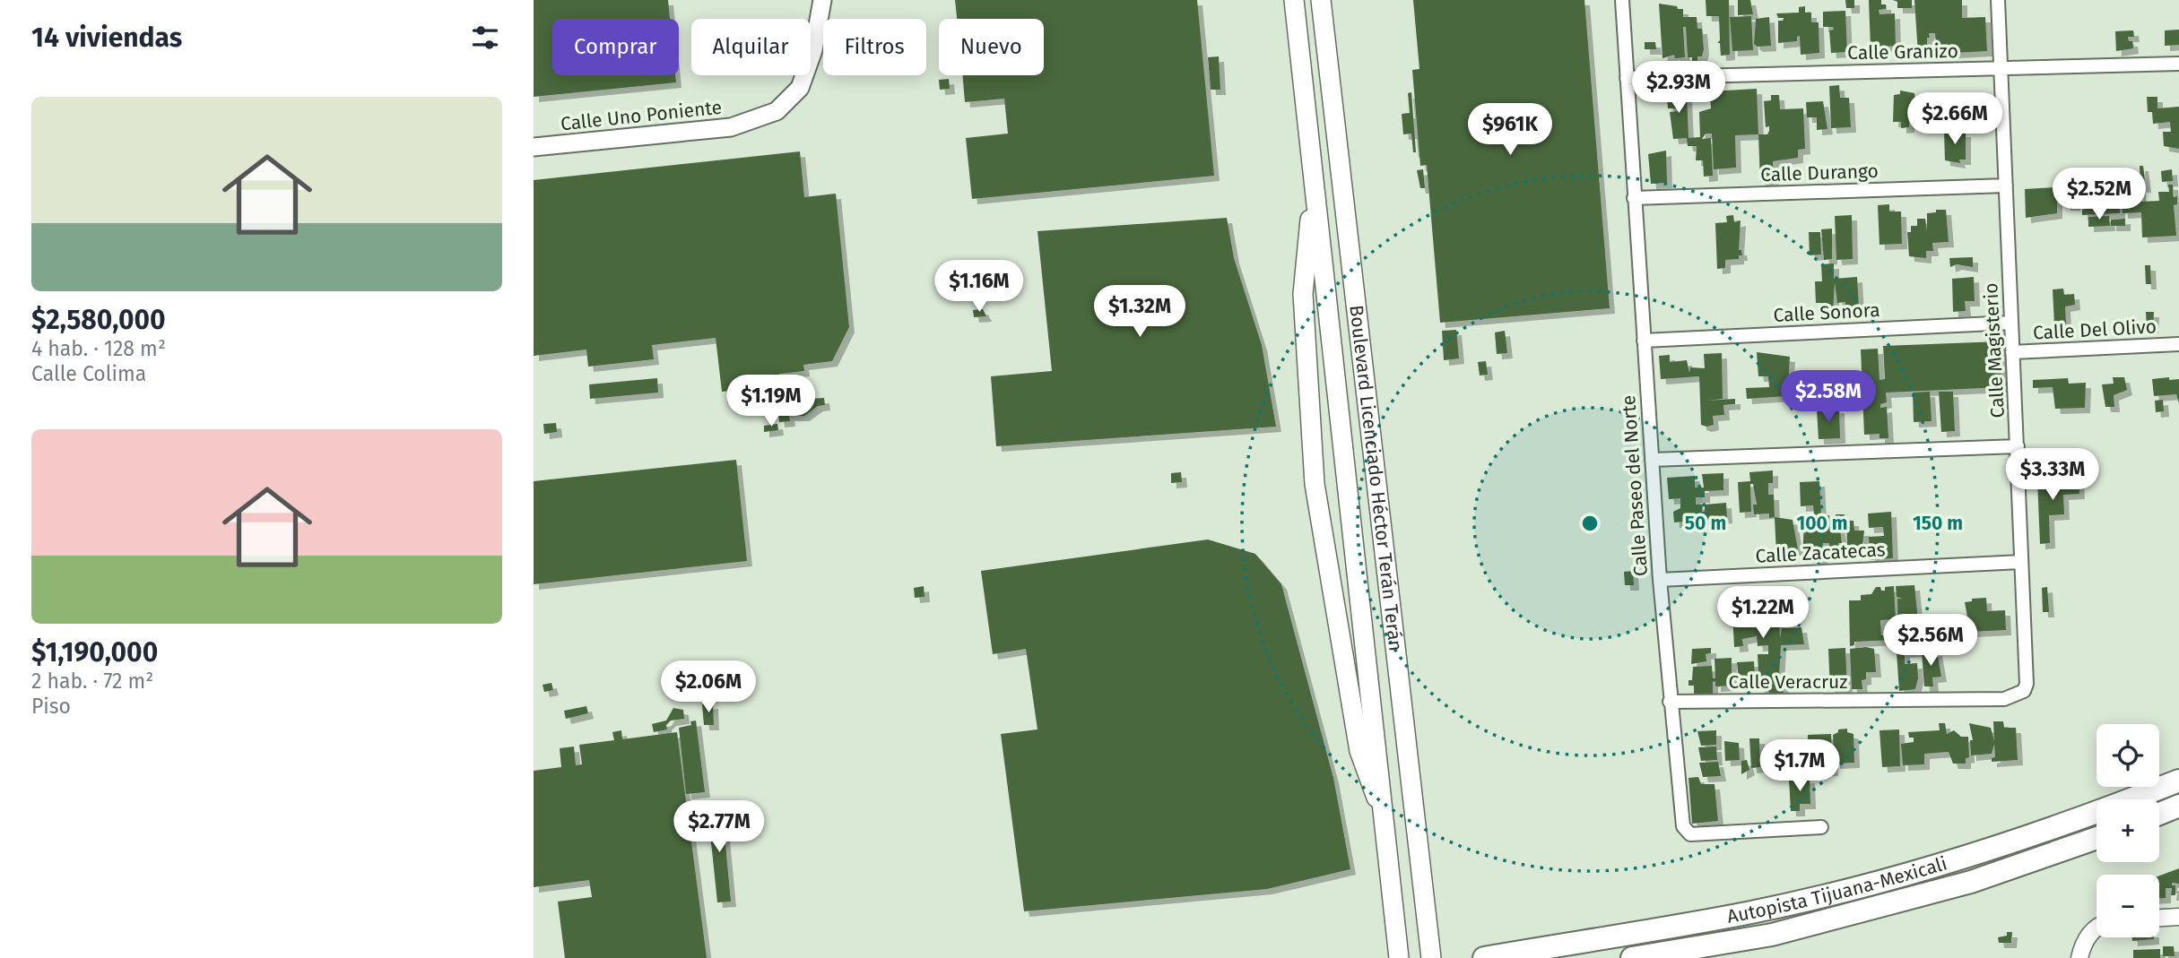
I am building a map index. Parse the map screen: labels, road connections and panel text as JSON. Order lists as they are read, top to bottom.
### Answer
{
  "streets": {
    "highway": ["Autopista Tijuana-Mexicali"],
    "main road": ["Calle Uno Poniente", "Boulevard Licenciado Héctor Terán Terán"],
    "street": [
      "Calle Granizo",
      "Calle Durango",
      "Calle Sonora",
      "Calle Del Olivo",
      "Calle Magisterio",
      "Calle Paseo del Norte",
      "Calle Zacatecas",
      "Calle Veracruz"
    ]
  },
  "crossings": [
    ["Calle Granizo", "Calle Magisterio"],
    ["Calle Granizo", "Calle Paseo del Norte"],
    ["Calle Durango", "Calle Magisterio"],
    ["Calle Durango", "Calle Paseo del Norte"],
    ["Calle Sonora", "Calle Magisterio"],
    ["Calle Sonora", "Calle Paseo del Norte"],
    ["Calle Del Olivo", "Calle Magisterio"],
    ["Calle Magisterio", "Calle Zacatecas"],
    ["Calle Magisterio", "Calle Veracruz"],
    ["Calle Paseo del Norte", "Calle Zacatecas"],
    ["Calle Paseo del Norte", "Calle Veracruz"]
  ],
  "page": {
    "heading": "14 viviendas",
    "chip": [
      "Comprar",
      "Alquilar",
      "Filtros",
      "Nuevo"
    ],
    "price": [
      "$2.93M",
      "$2.66M",
      "$961K",
      "$2.52M",
      "$1.16M",
      "$1.32M",
      "$2.58M",
      "$1.19M",
      "$3.33M",
      "$1.22M",
      "$2.56M",
      "$2.06M",
      "$1.7M",
      "$2.77M"
    ],
    "list": [
      {
        "name": "$2,580,000",
        "note": "4 hab. · 128 m² · Calle Colima"
      },
      {
        "name": "$1,190,000",
        "note": "2 hab. · 72 m² · Piso"
      }
    ],
    "map_buttons": ["+", "−"]
  },
  "rings": ["50 m", "100 m", "150 m"]
}
